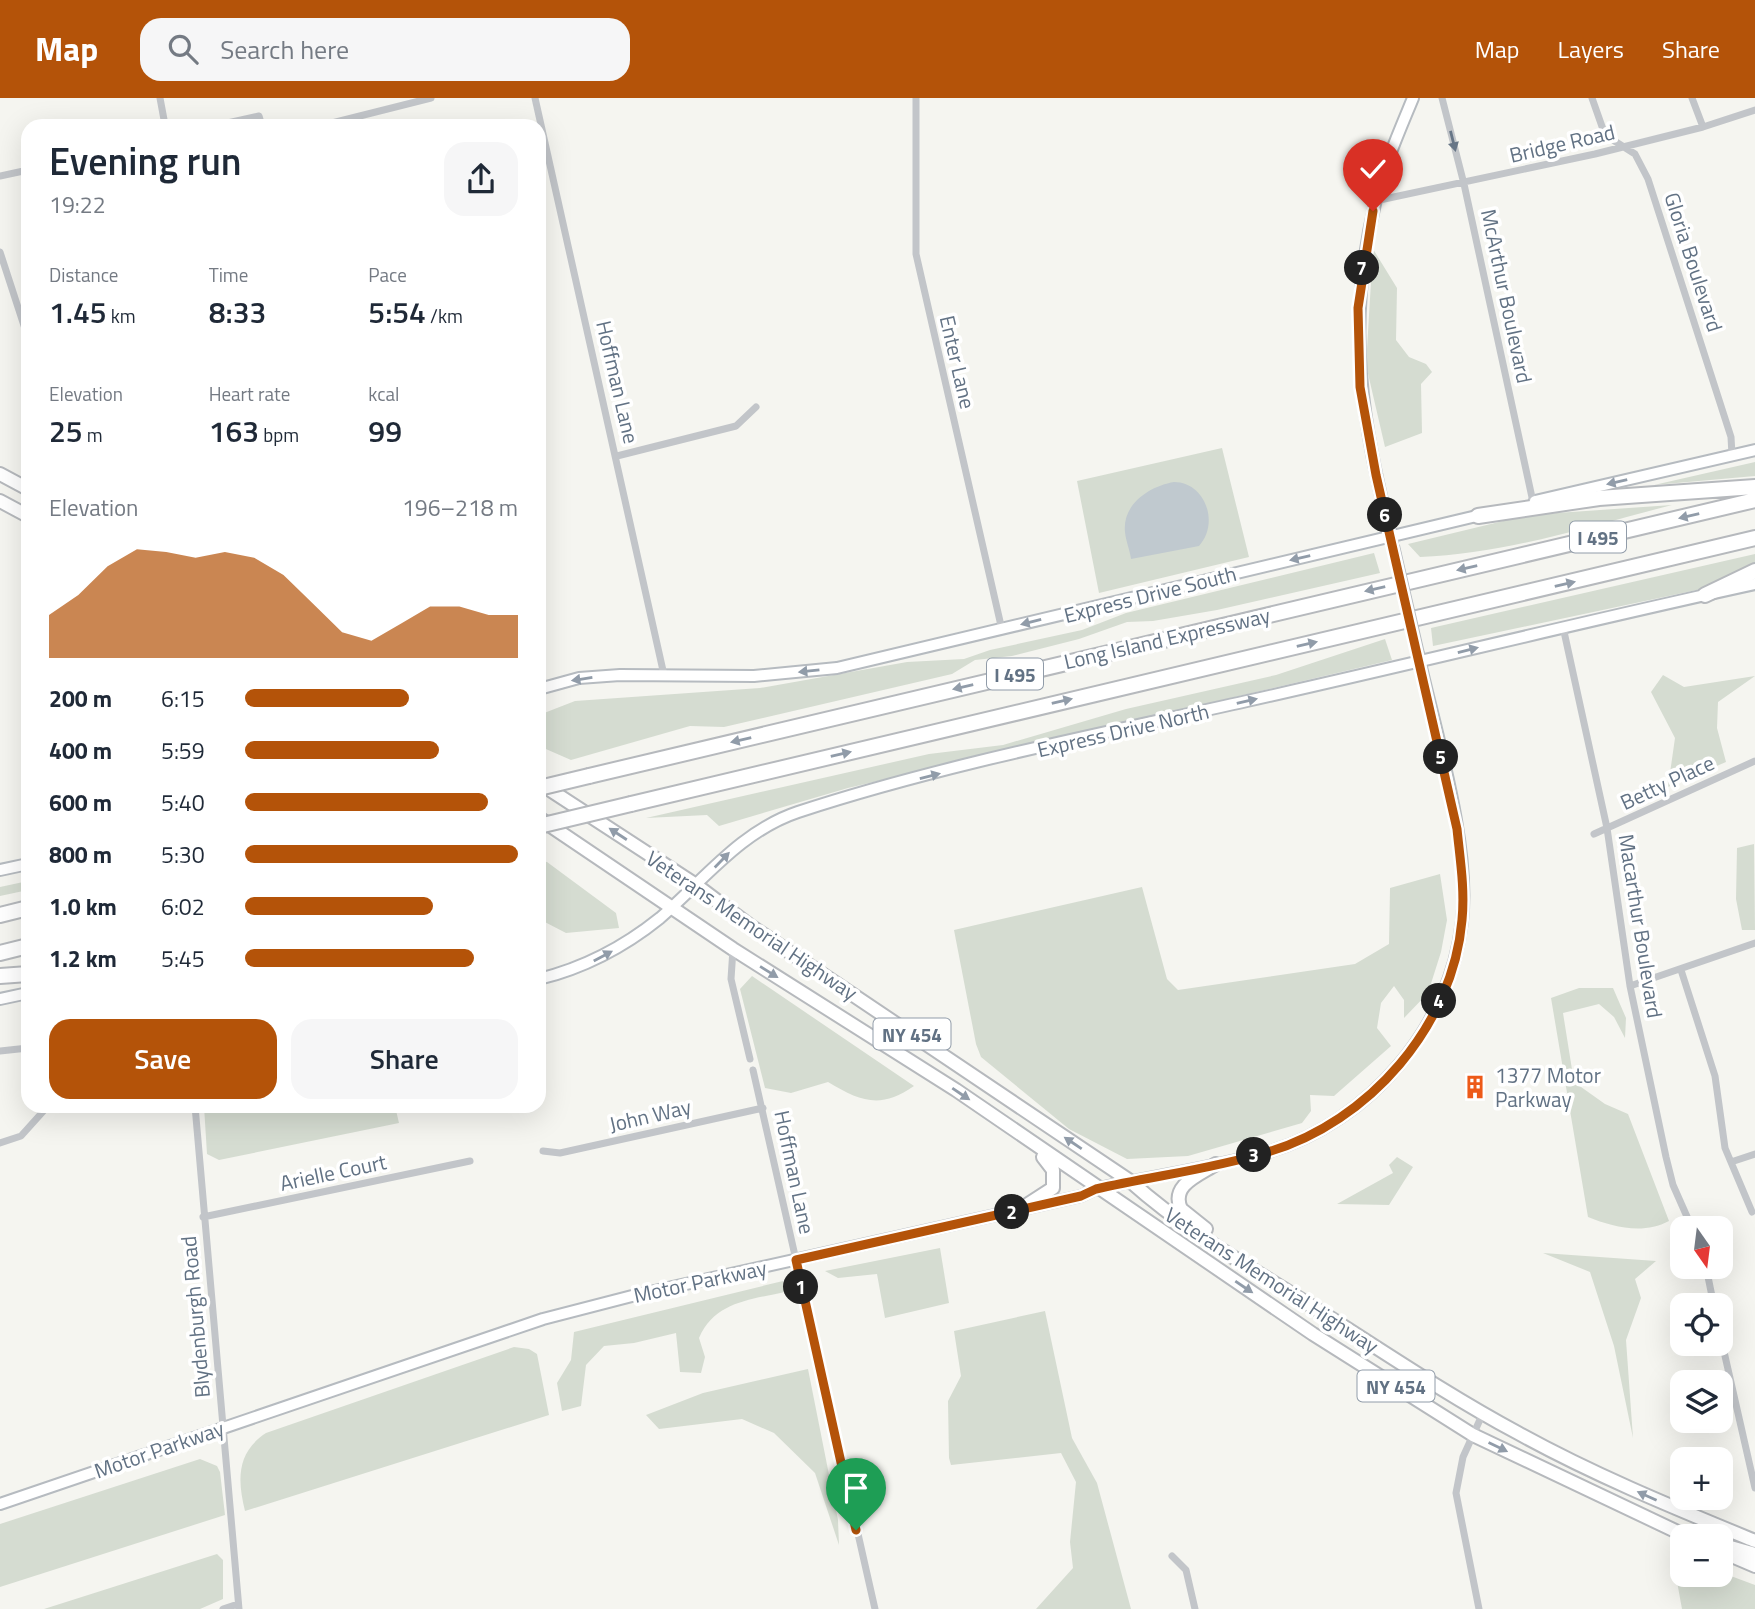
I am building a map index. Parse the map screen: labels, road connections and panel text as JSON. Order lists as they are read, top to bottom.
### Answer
{
  "streets": {
    "highway": [
      "I 495",
      "Long Island Expressway",
      "Veterans Memorial Highway",
      "NY 454"
    ],
    "main road": ["Express Drive South", "Express Drive North", "Motor Parkway"],
    "street": [
      "Bridge Road",
      "Gloria Boulevard",
      "McArthur Boulevard",
      "Enter Lane",
      "Hoffman Lane",
      "Betty Place",
      "Macarthur Boulevard",
      "John Way",
      "Arielle Court",
      "Blydenburgh Road"
    ]
  },
  "crossings": [
    ["Bridge Road", "Gloria Boulevard"],
    ["Bridge Road", "McArthur Boulevard"],
    ["Bridge Road", "Motor Parkway"],
    ["Gloria Boulevard", "Express Drive South"],
    ["McArthur Boulevard", "Express Drive South"],
    ["Enter Lane", "Express Drive South"],
    ["Hoffman Lane", "Express Drive South"],
    ["Hoffman Lane", "John Way"],
    ["Hoffman Lane", "Motor Parkway"],
    ["Express Drive South", "Motor Parkway"],
    ["Express Drive North", "Veterans Memorial Highway"],
    ["Express Drive North", "Macarthur Boulevard"],
    ["Express Drive North", "Motor Parkway"],
    ["Betty Place", "Macarthur Boulevard"],
    ["Veterans Memorial Highway", "Motor Parkway"],
    ["Arielle Court", "Blydenburgh Road"],
    ["Motor Parkway", "Blydenburgh Road"]
  ],
  "one_way": ["Express Drive South", "Express Drive North"],
  "places": {
    "building": ["1377 Motor Parkway"]
  },
  "north": "bottom",
  "page": {
    "header": "Map",
    "search": "Search here",
    "nav": ["Map", "Layers", "Share"],
    "heading": ["Evening run", "19:22"],
    "stats": [
      ["Distance", "1.45 km"],
      ["Time", "8:33"],
      ["Pace", "5:54 /km"],
      ["Elevation", "25 m"],
      ["Heart rate", "163 bpm"],
      ["kcal", "99"]
    ],
    "pins": [
      "7",
      "6",
      "5",
      "4",
      "3",
      "2",
      "1"
    ],
    "chart": ["Elevation", "196–218 m"],
    "list": [
      {
        "name": "200 m",
        "note": "6:15"
      },
      {
        "name": "400 m",
        "note": "5:59"
      },
      {
        "name": "600 m",
        "note": "5:40"
      },
      {
        "name": "800 m",
        "note": "5:30"
      },
      {
        "name": "1.0 km",
        "note": "6:02"
      },
      {
        "name": "1.2 km",
        "note": "5:45"
      }
    ],
    "buttons": ["Save", "Share"],
    "map_buttons": ["+", "−"]
  }
}
